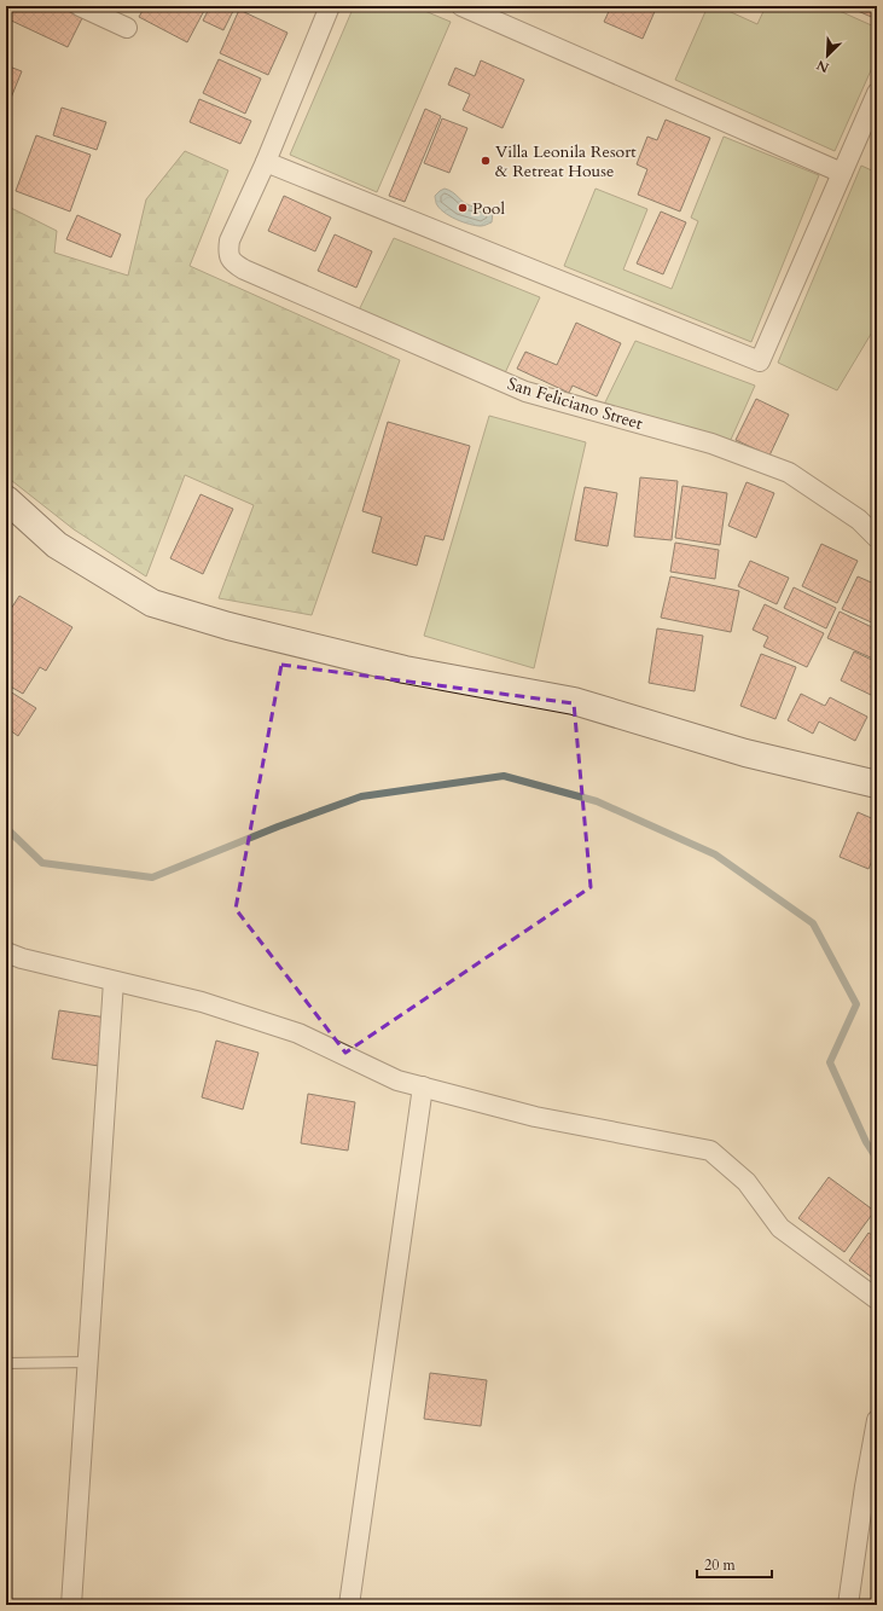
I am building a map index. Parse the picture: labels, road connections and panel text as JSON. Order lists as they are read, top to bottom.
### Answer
{
  "streets": {
    "street": ["San Feliciano Street"]
  },
  "places": ["Villa Leonila Resort & Retreat House", "Pool"],
  "scale_bar": "20 m",
  "north": "bottom left"
}
